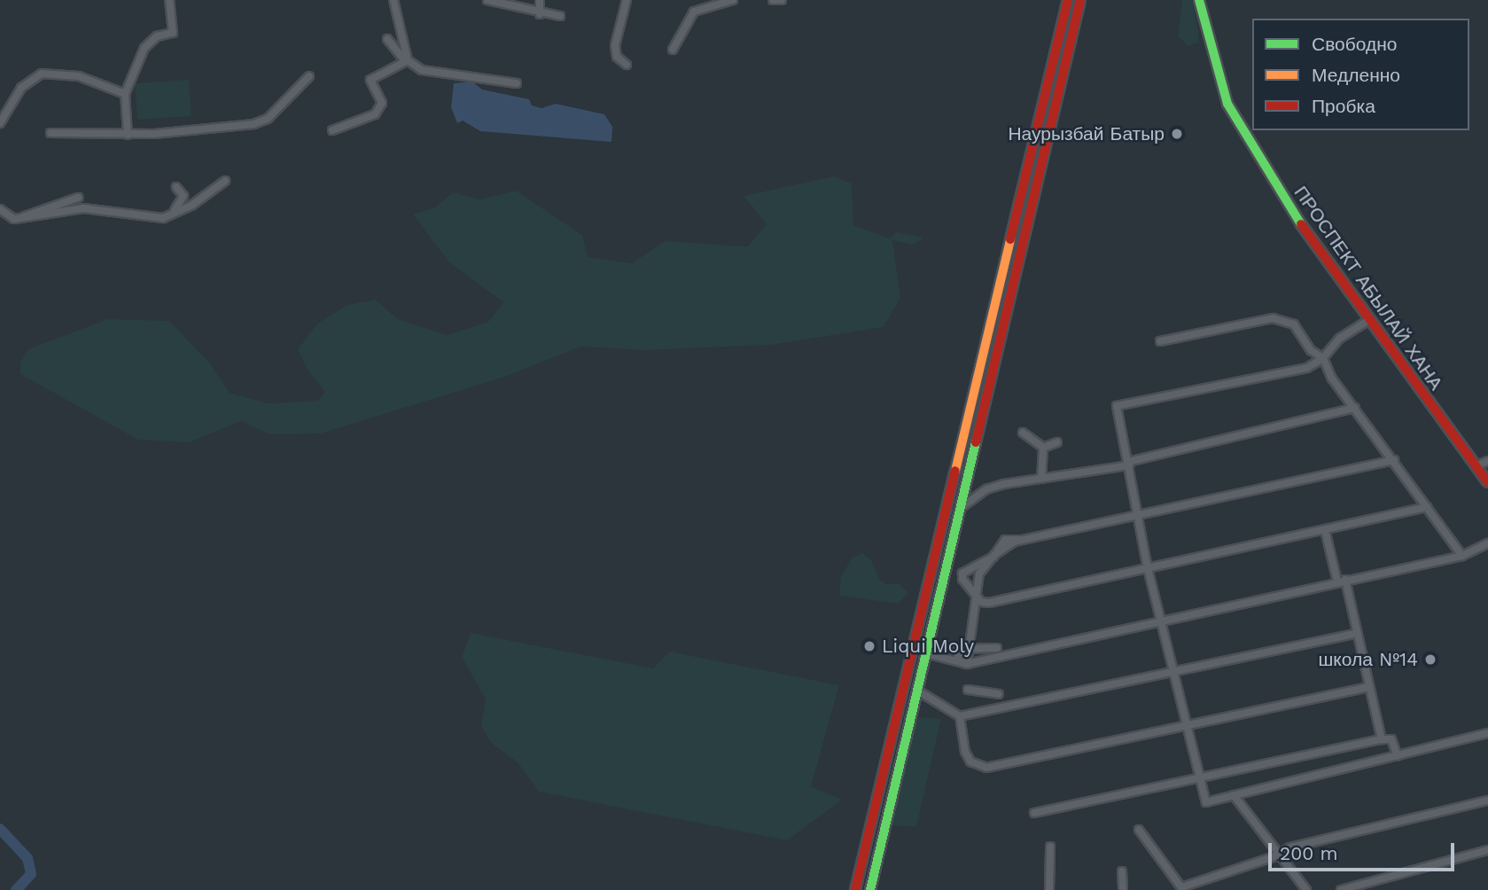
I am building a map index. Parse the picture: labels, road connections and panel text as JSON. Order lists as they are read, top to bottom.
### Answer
{
  "streets": {
    "main road": ["ПРОСПЕКТ АБЫЛАЙ ХАНА"]
  },
  "places": ["Наурызбай Батыр", "Liqui Moly", "школа №14"],
  "legend": ["Свободно", "Медленно", "Пробка"],
  "scale_bar": "200 m"
}
